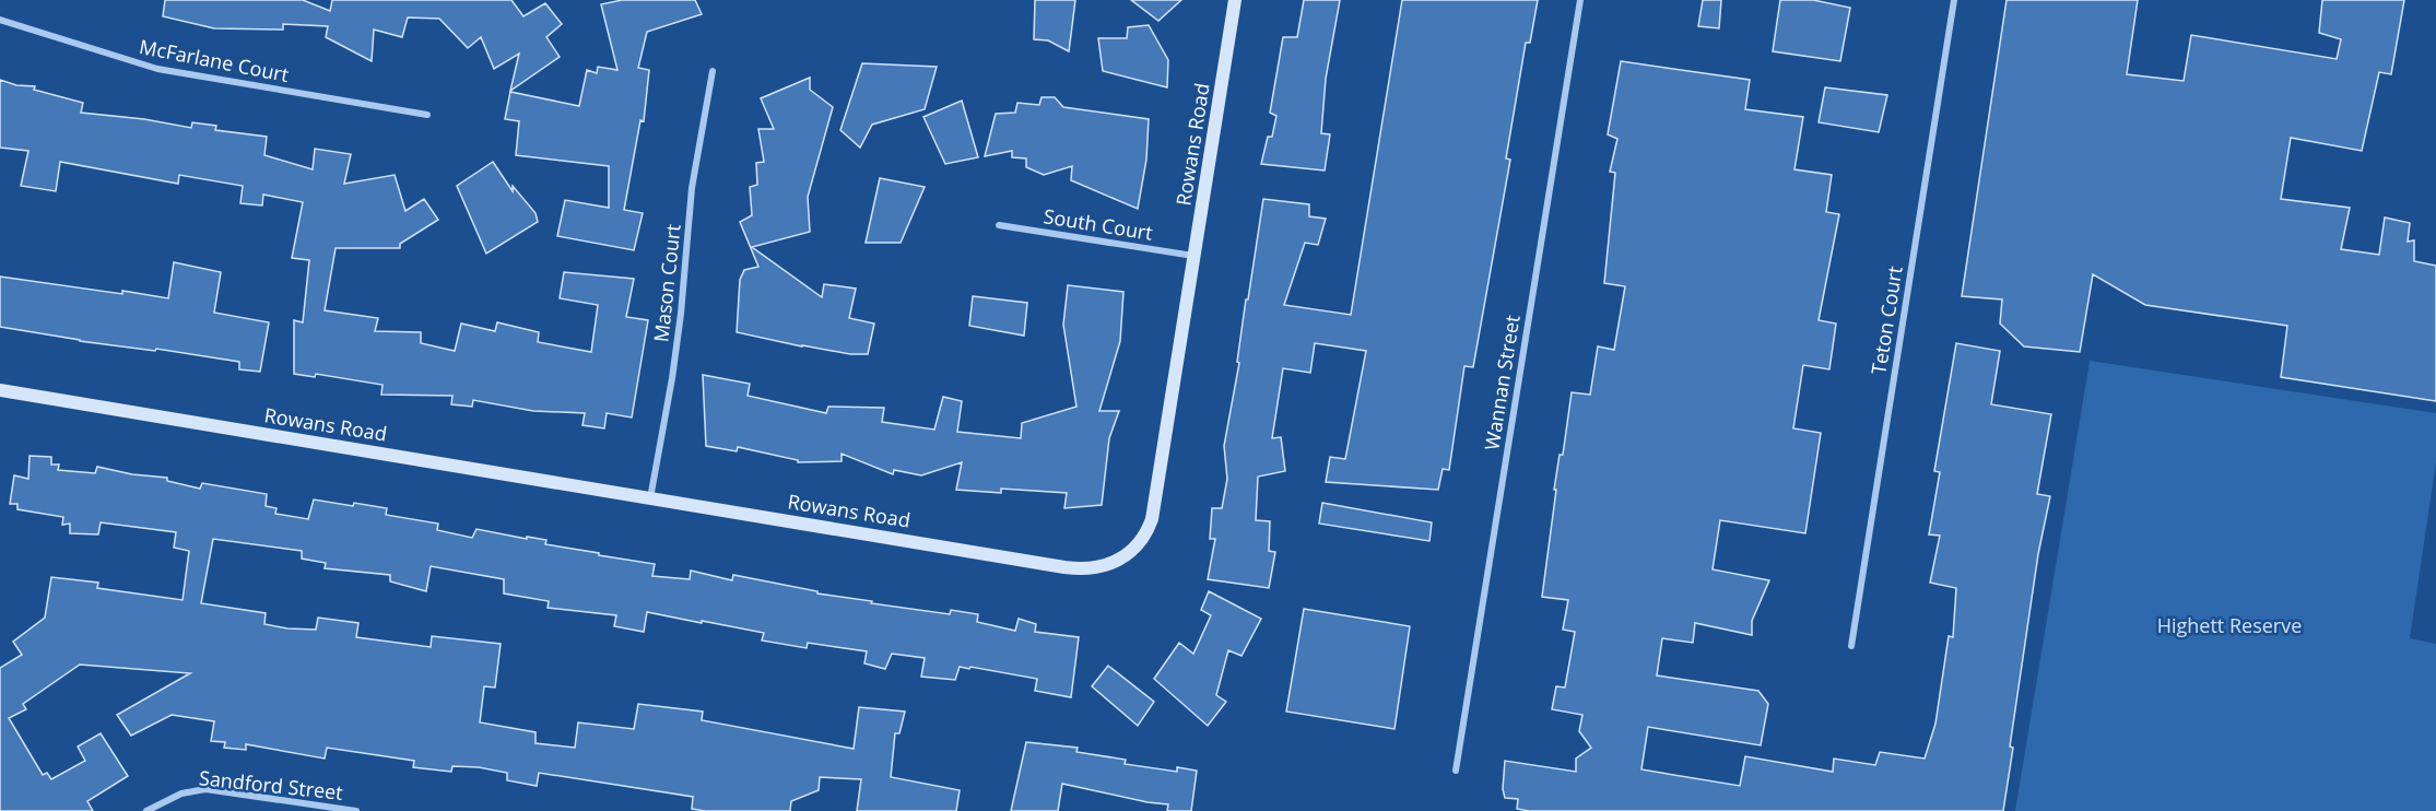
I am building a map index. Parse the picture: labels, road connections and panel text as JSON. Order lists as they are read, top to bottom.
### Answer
{
  "streets": {
    "street": [
      "McFarlane Court",
      "Rowans Road",
      "South Court",
      "Mason Court",
      "Teton Court",
      "Wannan Street",
      "Sandford Street"
    ]
  },
  "crossings": [
    ["Rowans Road", "South Court"],
    ["Rowans Road", "Mason Court"]
  ],
  "parks": ["Highett Reserve"]
}
